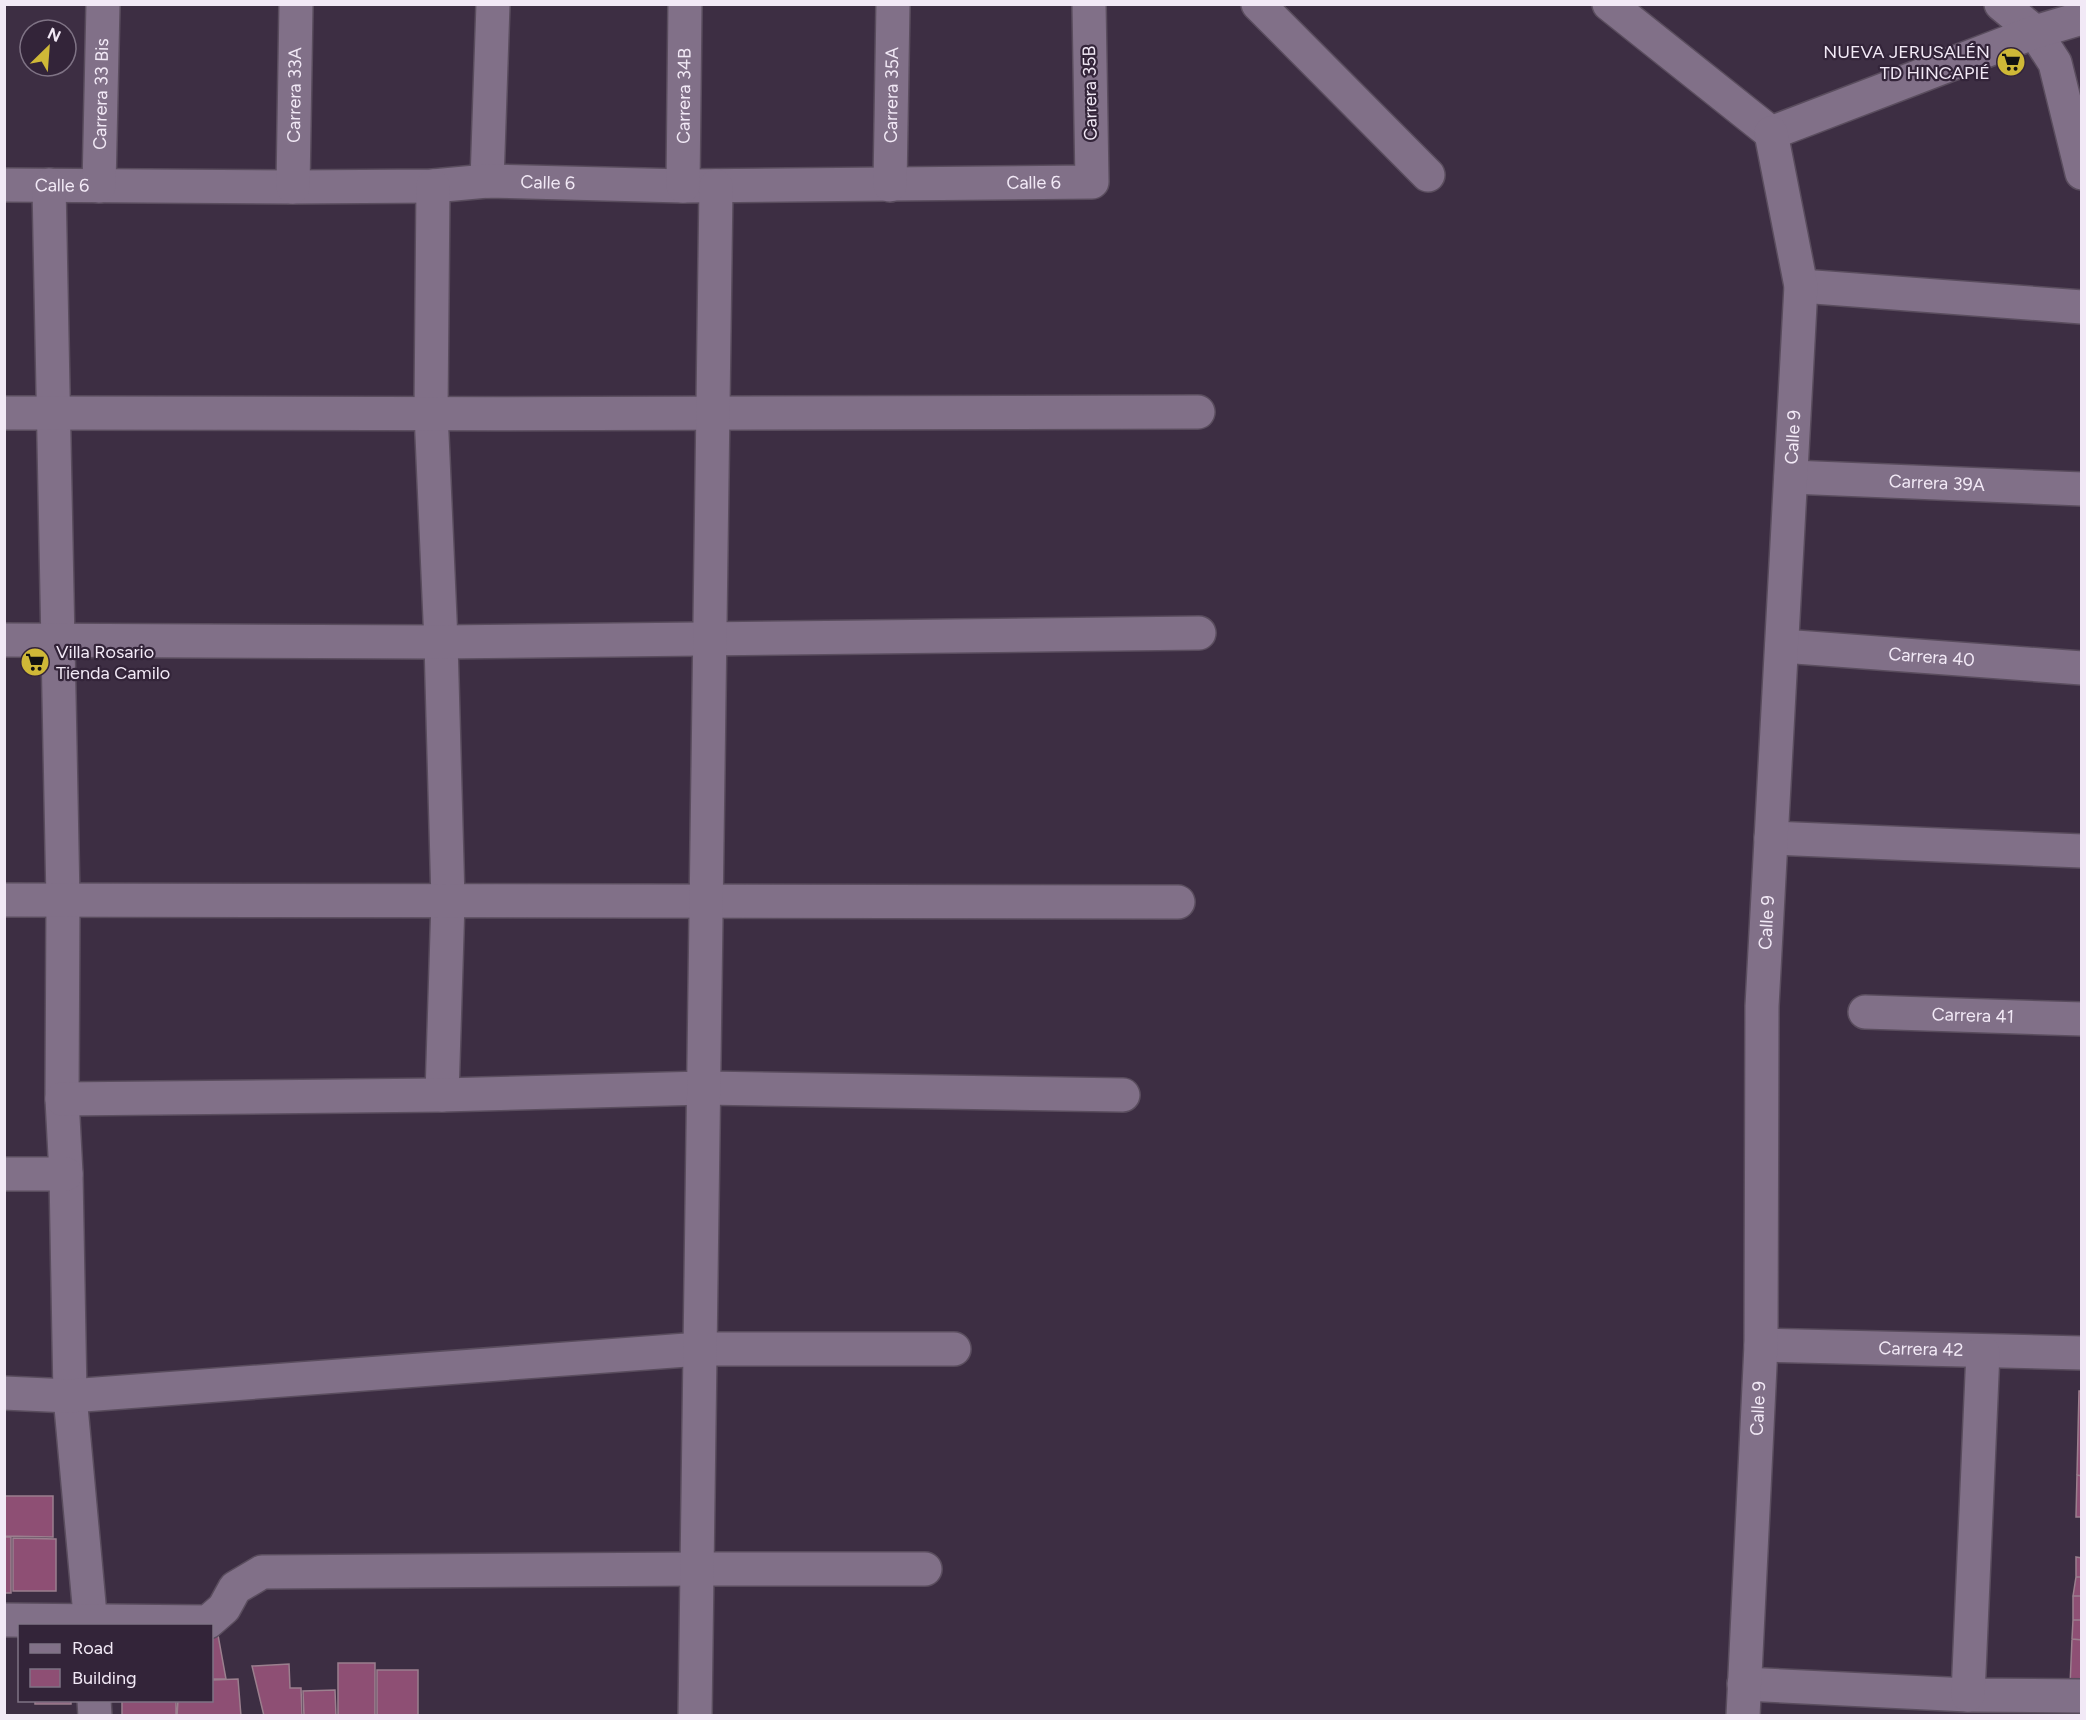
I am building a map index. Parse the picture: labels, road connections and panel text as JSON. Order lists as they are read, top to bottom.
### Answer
{
  "streets": {
    "street": [
      "Carrera 35B",
      "Carrera 33 Bis",
      "Carrera 34B",
      "Carrera 35A",
      "Carrera 33A",
      "Calle 6",
      "Calle 9",
      "Carrera 39A",
      "Carrera 40",
      "Carrera 41",
      "Carrera 42"
    ]
  },
  "crossings": [
    ["Carrera 35B", "Calle 6"],
    ["Carrera 33 Bis", "Calle 6"],
    ["Carrera 34B", "Calle 6"],
    ["Carrera 35A", "Calle 6"],
    ["Carrera 33A", "Calle 6"],
    ["Calle 9", "Carrera 39A"],
    ["Calle 9", "Carrera 40"],
    ["Calle 9", "Carrera 42"]
  ],
  "places": {
    "supermarket": ["NUEVA JERUSALÉN TD HINCAPIÉ", "Villa Rosario Tienda Camilo"]
  },
  "legend": ["Road", "Building"],
  "north": "top right"
}
